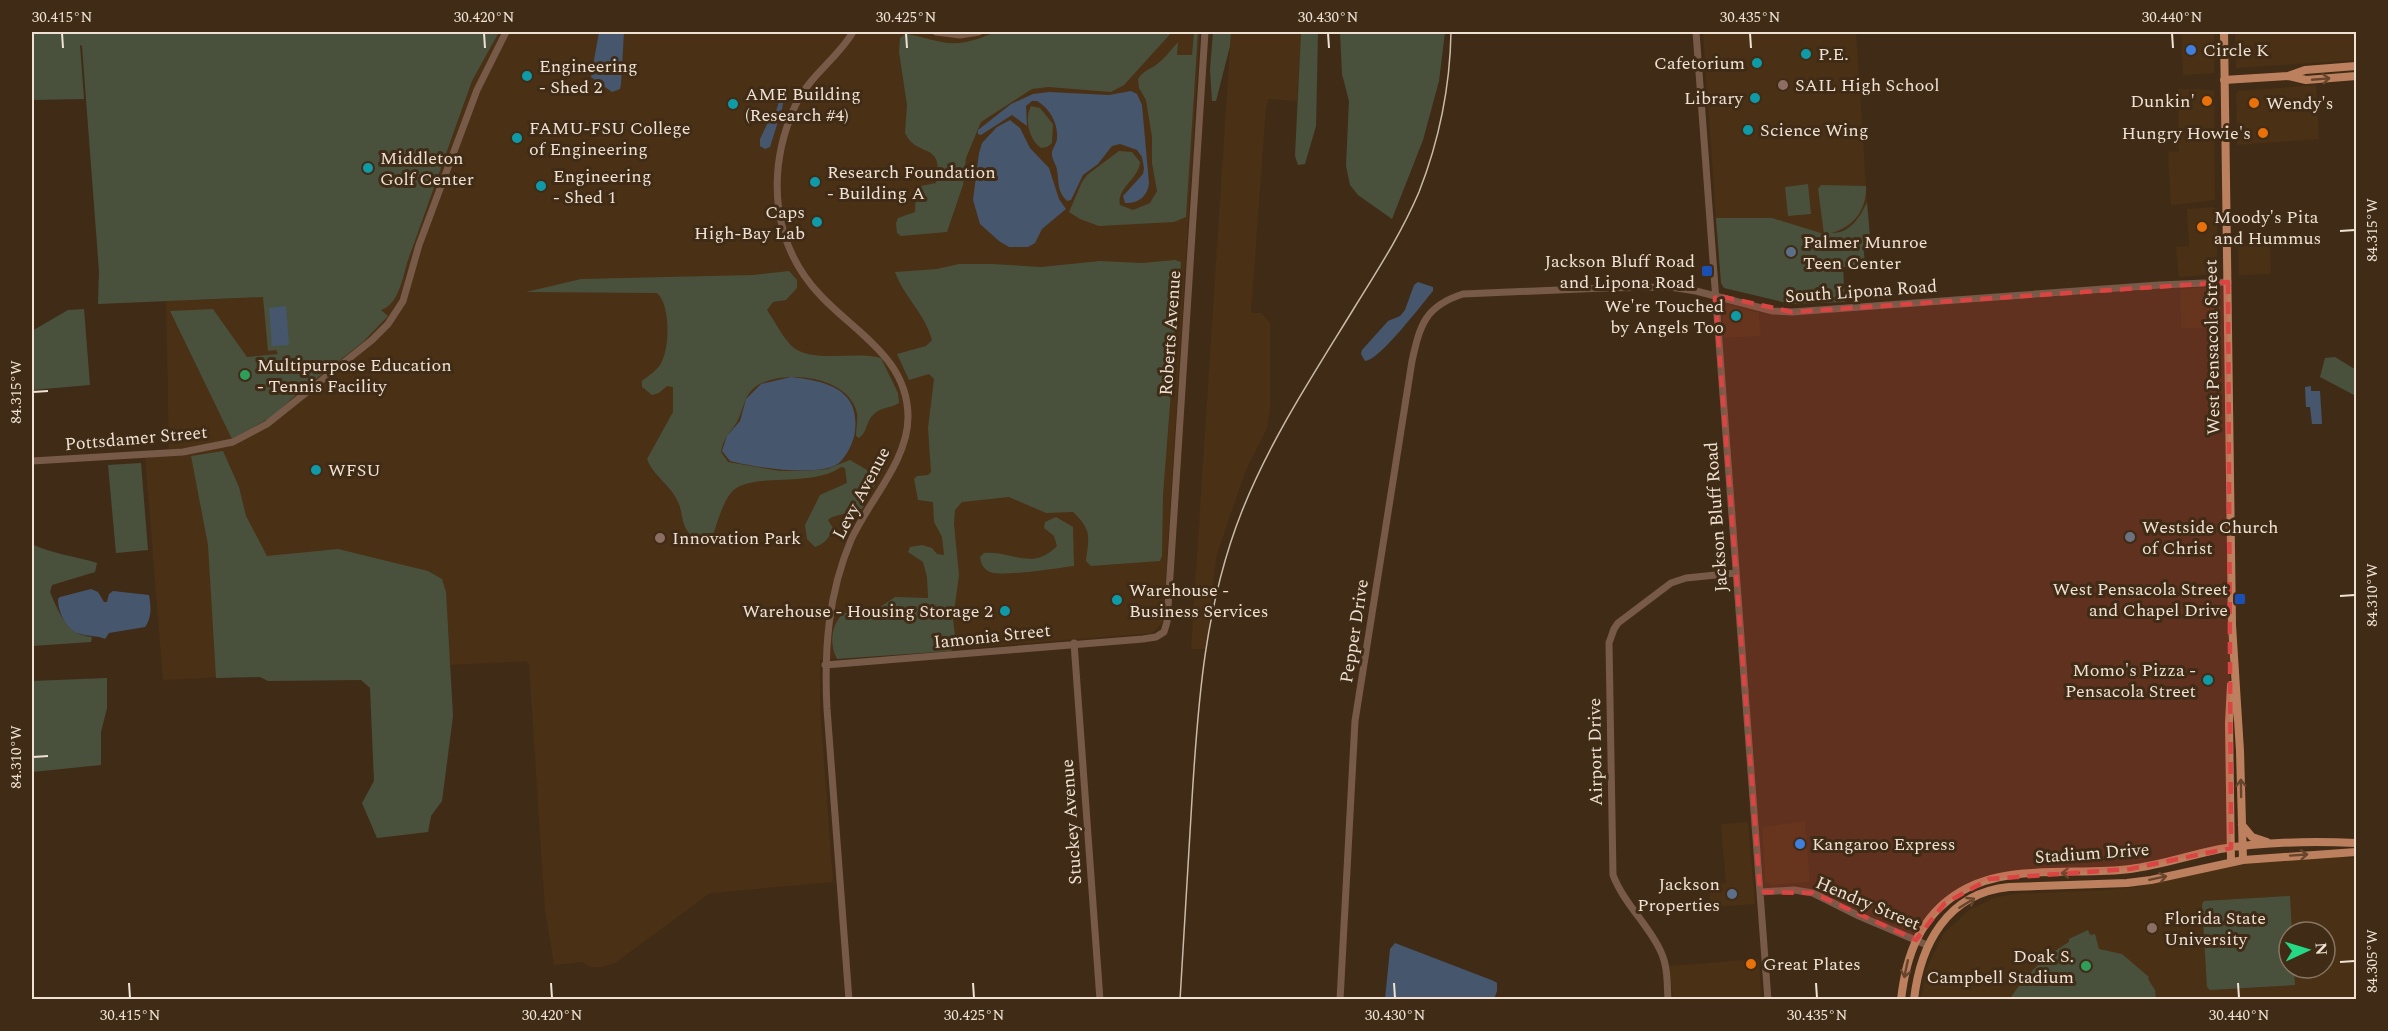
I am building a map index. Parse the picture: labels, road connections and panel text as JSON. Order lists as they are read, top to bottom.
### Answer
{
  "streets": {
    "main road": ["West Pensacola Street", "Stadium Drive"],
    "street": [
      "South Lipona Road",
      "Roberts Avenue",
      "Pottsdamer Street",
      "Levy Avenue",
      "Jackson Bluff Road",
      "Pepper Drive",
      "Iamonia Street",
      "Airport Drive",
      "Stuckey Avenue",
      "Hendry Street"
    ]
  },
  "crossings": [
    ["South Lipona Road", "West Pensacola Street"],
    ["South Lipona Road", "Jackson Bluff Road"],
    ["South Lipona Road", "Pepper Drive"],
    ["Roberts Avenue", "Iamonia Street"],
    ["West Pensacola Street", "Stadium Drive"],
    ["Levy Avenue", "Iamonia Street"],
    ["Jackson Bluff Road", "Airport Drive"],
    ["Jackson Bluff Road", "Hendry Street"],
    ["Iamonia Street", "Stuckey Avenue"],
    ["Stadium Drive", "Hendry Street"]
  ],
  "places": {
    "other": [
      "Circle K",
      "P.E.",
      "Cafetorium",
      "Engineering - Shed 2",
      "SAIL High School",
      "Library",
      "Dunkin'",
      "Wendy's",
      "AME Building (Research #4)",
      "Science Wing",
      "Hungry Howie's",
      "FAMU-FSU College of Engineering",
      "Middleton Golf Center",
      "Research Foundation - Building A",
      "Engineering - Shed 1",
      "Caps High-Bay Lab",
      "Moody's Pita and Hummus",
      "Palmer Munroe Teen Center",
      "We're Touched by Angels Too",
      "Multipurpose Education - Tennis Facility",
      "WFSU",
      "Westside Church of Christ",
      "Innovation Park",
      "Warehouse - Business Services",
      "Warehouse - Housing Storage 2",
      "Momo's Pizza - Pensacola Street",
      "Kangaroo Express",
      "Jackson Properties",
      "Florida State University",
      "Great Plates",
      "Doak S. Campbell Stadium"
    ],
    "transit": ["Jackson Bluff Road and Lipona Road", "West Pensacola Street and Chapel Drive"]
  },
  "north": "right",
  "coordinates": [
    "30.415°N",
    "30.420°N",
    "30.425°N",
    "30.430°N",
    "30.435°N",
    "30.440°N",
    "84.315°W",
    "84.310°W",
    "84.305°W"
  ]
}
